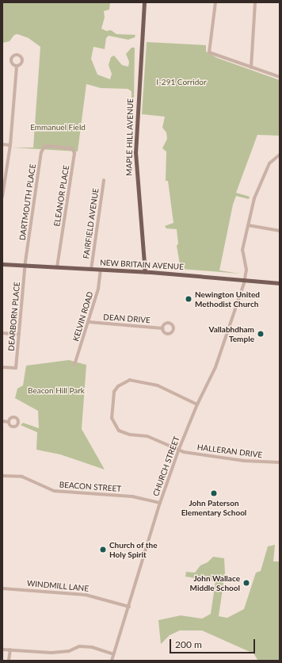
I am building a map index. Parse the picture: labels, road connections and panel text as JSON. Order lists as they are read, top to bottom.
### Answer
{
  "streets": {
    "main road": ["MAPLE HILL AVENUE", "NEW BRITAIN AVENUE"],
    "street": [
      "ELEANOR PLACE",
      "DARTMOUTH PLACE",
      "FAIRFIELD AVENUE",
      "DEARBORN PLACE",
      "KELVIN ROAD",
      "DEAN DRIVE",
      "HALLERAN DRIVE",
      "CHURCH STREET",
      "BEACON STREET",
      "WINDMILL LANE"
    ]
  },
  "crossings": [
    ["MAPLE HILL AVENUE", "NEW BRITAIN AVENUE"],
    ["ELEANOR PLACE", "DARTMOUTH PLACE"],
    ["ELEANOR PLACE", "NEW BRITAIN AVENUE"],
    ["DARTMOUTH PLACE", "NEW BRITAIN AVENUE"],
    ["DARTMOUTH PLACE", "DEARBORN PLACE"],
    ["FAIRFIELD AVENUE", "NEW BRITAIN AVENUE"],
    ["NEW BRITAIN AVENUE", "DEARBORN PLACE"],
    ["NEW BRITAIN AVENUE", "KELVIN ROAD"],
    ["NEW BRITAIN AVENUE", "CHURCH STREET"],
    ["KELVIN ROAD", "DEAN DRIVE"],
    ["HALLERAN DRIVE", "CHURCH STREET"],
    ["CHURCH STREET", "BEACON STREET"],
    ["CHURCH STREET", "WINDMILL LANE"]
  ],
  "parks": ["I-291 Corridor", "Emmanuel Field", "Beacon Hill Park"],
  "places": [
    "Newington United Methodist Church",
    "Vallabhdham Temple",
    "John Paterson Elementary School",
    "Church of the Holy Spirit",
    "John Wallace Middle School"
  ],
  "scale_bar": "200 m"
}
